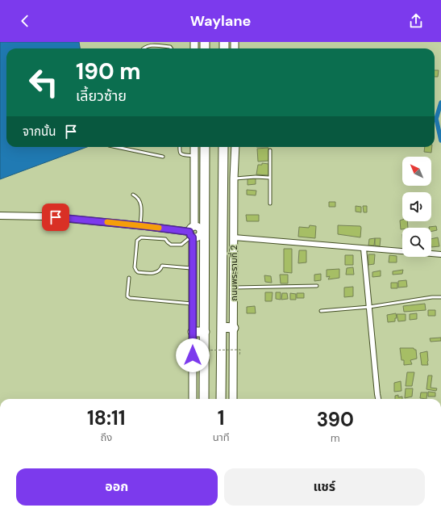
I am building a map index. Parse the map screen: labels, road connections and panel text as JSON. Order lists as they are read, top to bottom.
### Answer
{
  "streets": {
    "highway": ["ถนนพระรามที่ 2"]
  },
  "north": "top left",
  "page": {
    "header": "Waylane",
    "turn": ["190 m", "เลี้ยวซ้าย"],
    "then": "จากนั้น",
    "eta": [
      "18:11",
      "ถึง",
      "1",
      "นาที",
      "390",
      "m"
    ],
    "buttons": ["ออก", "แชร์"]
  }
}
